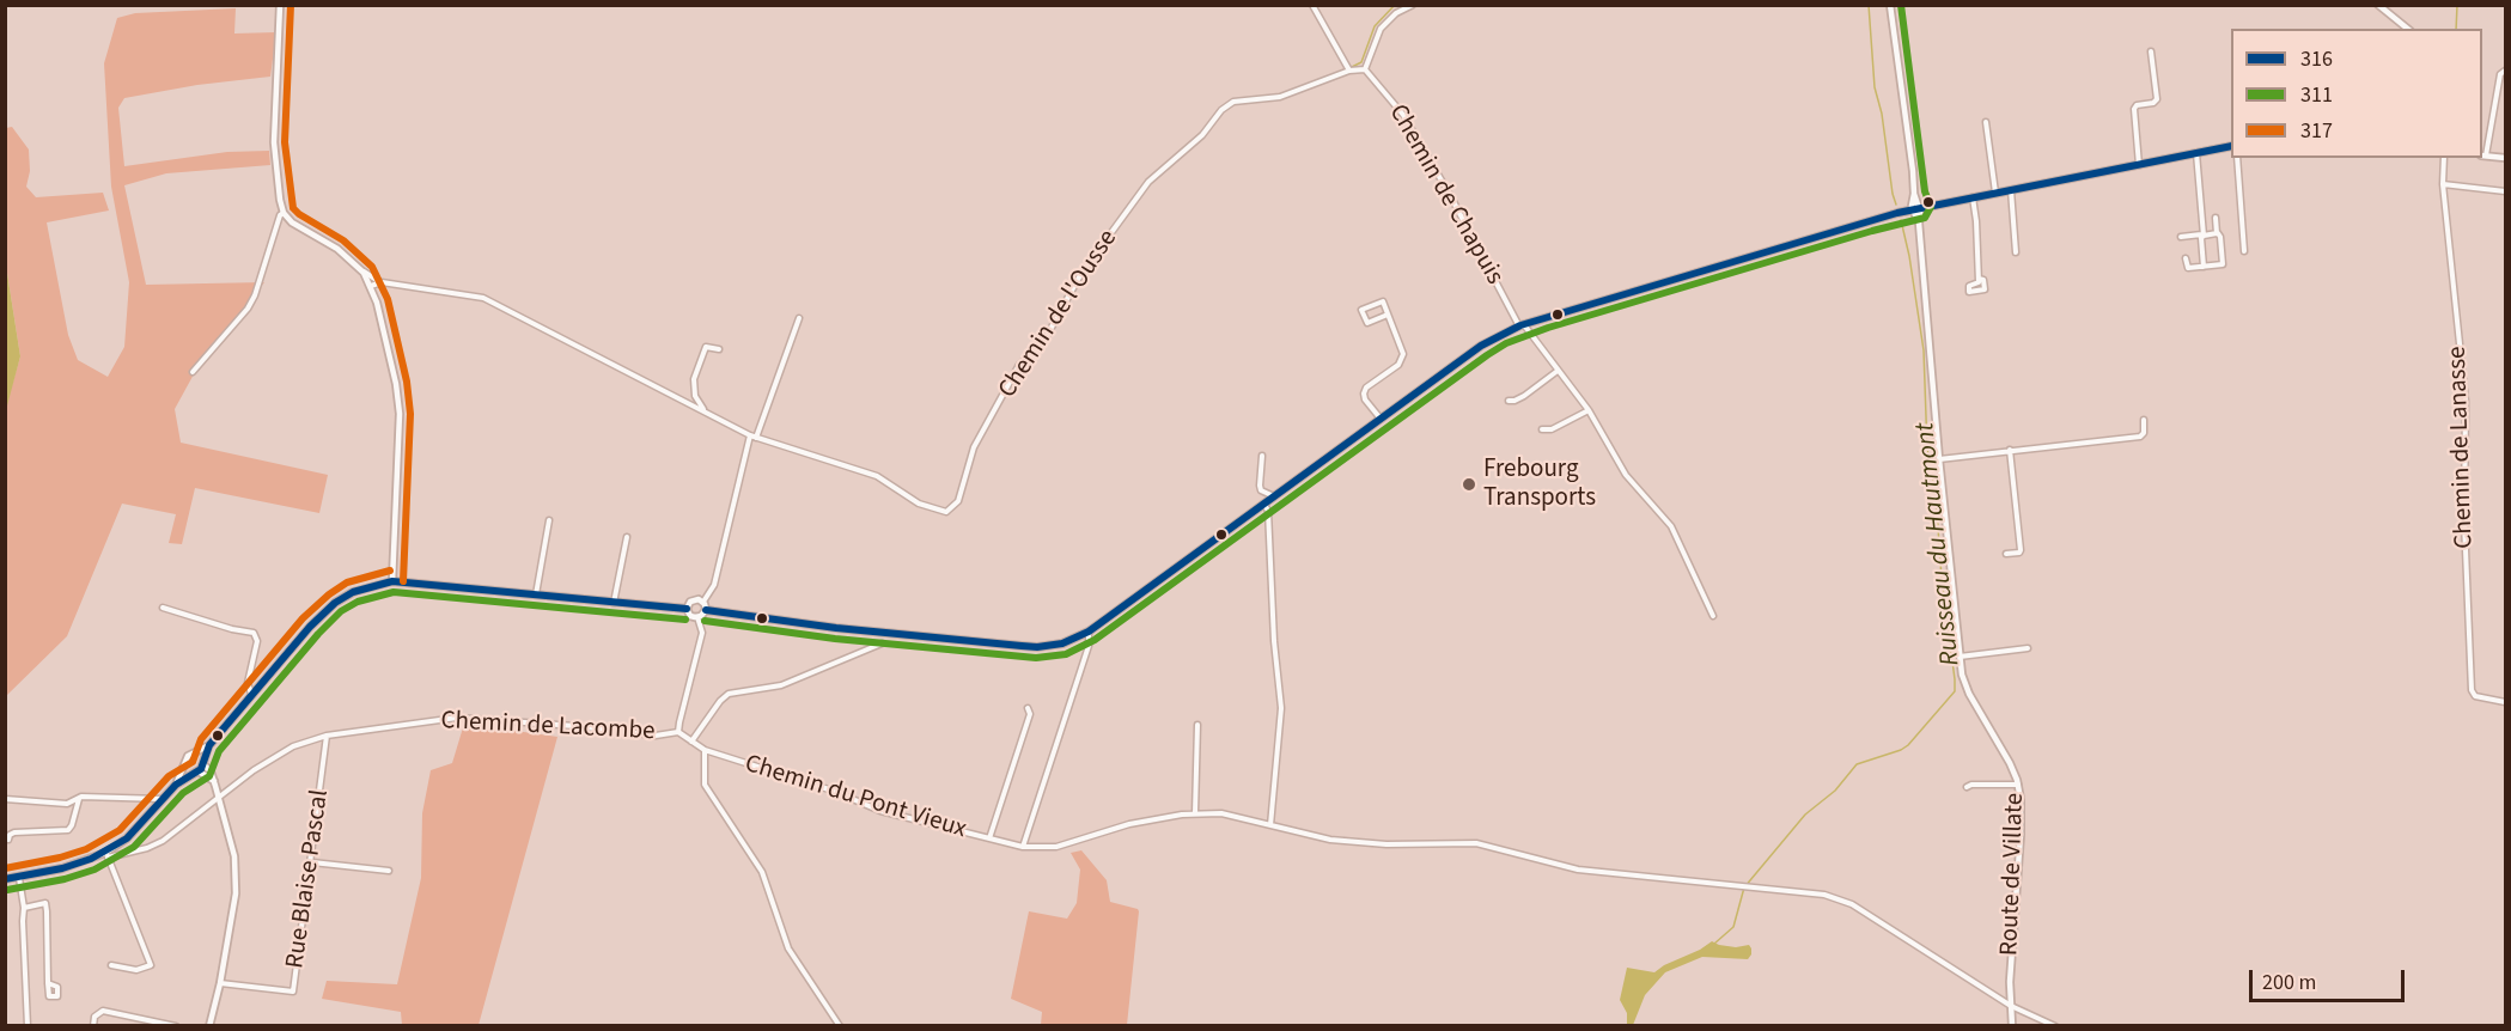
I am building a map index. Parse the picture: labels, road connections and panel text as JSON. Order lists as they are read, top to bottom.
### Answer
{
  "streets": {
    "main road": ["Route de Villate"],
    "street": [
      "Chemin de Chapuis",
      "Chemin de l'Ousse",
      "Chemin de Lanasse",
      "Chemin de Lacombe",
      "Chemin du Pont Vieux",
      "Rue Blaise Pascal"
    ]
  },
  "crossings": [
    ["Chemin de Chapuis", "Chemin de l'Ousse"],
    ["Chemin de Lacombe", "Chemin du Pont Vieux"],
    ["Chemin de Lacombe", "Rue Blaise Pascal"],
    ["Chemin du Pont Vieux", "Route de Villate"]
  ],
  "water": ["Ruisseau du Hautmont"],
  "places": ["Frebourg Transports"],
  "lines": ["transit line 311", "transit line 317", "transit line 316"],
  "legend": ["316", "311", "317"],
  "scale_bar": "200 m"
}
